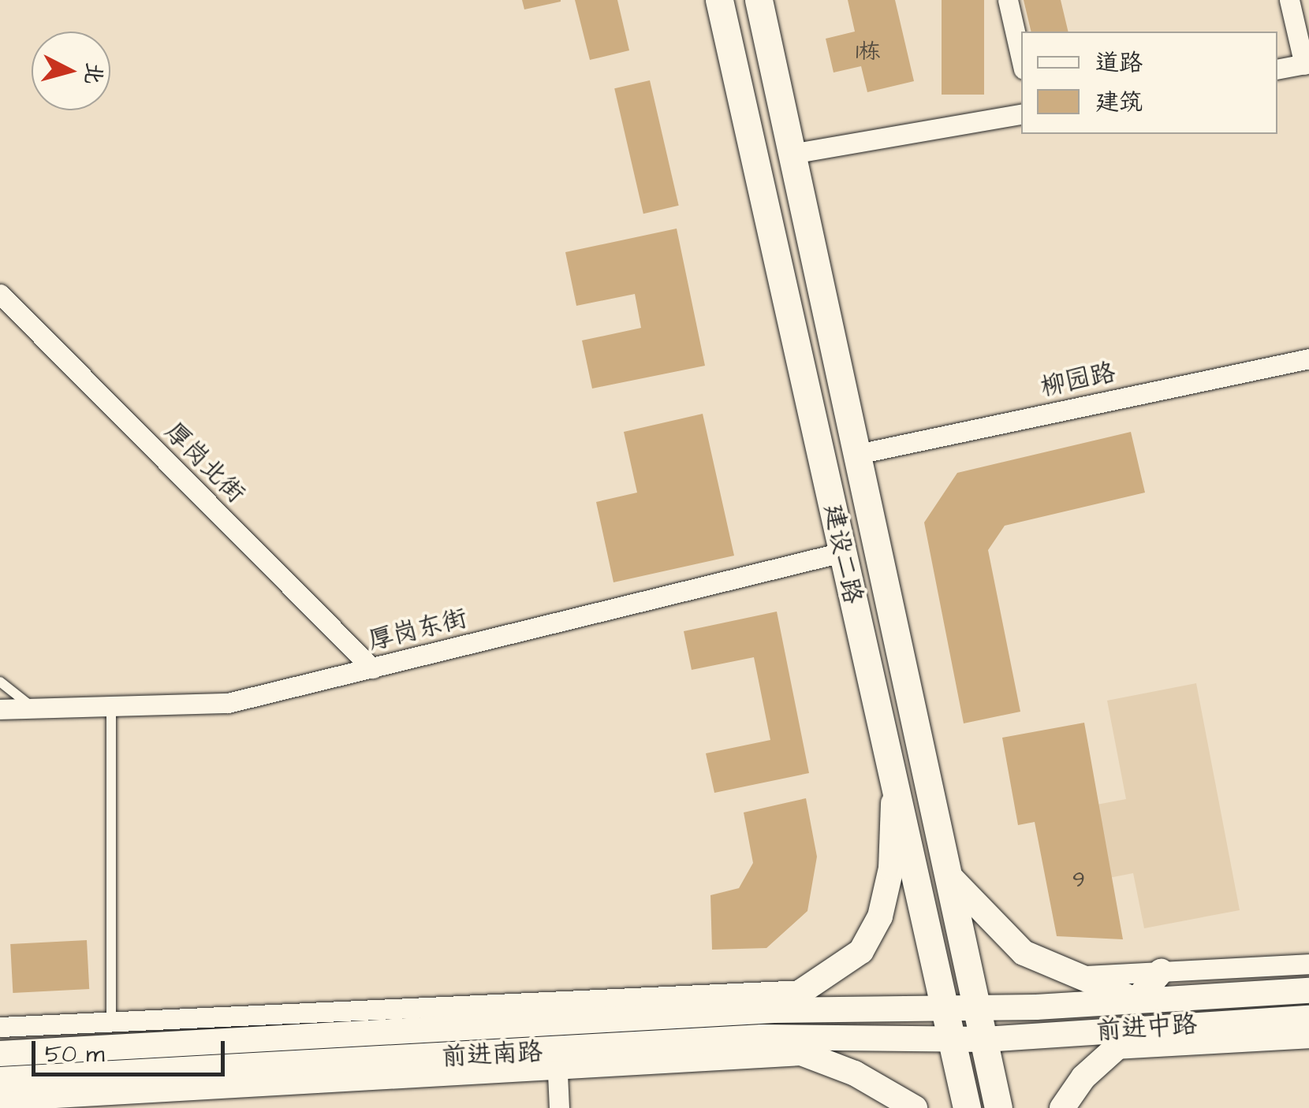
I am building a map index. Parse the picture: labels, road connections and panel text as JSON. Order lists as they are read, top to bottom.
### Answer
{
  "streets": {
    "main road": ["建设二路"],
    "street": [
      "柳园路",
      "厚岗北街",
      "厚岗东街",
      "前进中路",
      "前进南路"
    ]
  },
  "crossings": [
    ["柳园路", "建设二路"],
    ["厚岗北街", "厚岗东街"],
    ["建设二路", "厚岗东街"],
    ["建设二路", "前进中路"],
    ["建设二路", "前进南路"],
    ["前进中路", "前进南路"]
  ],
  "house_numbers": ["1栋", "9"],
  "legend": ["道路", "建筑"],
  "scale_bar": "50 m",
  "north": "right"
}
